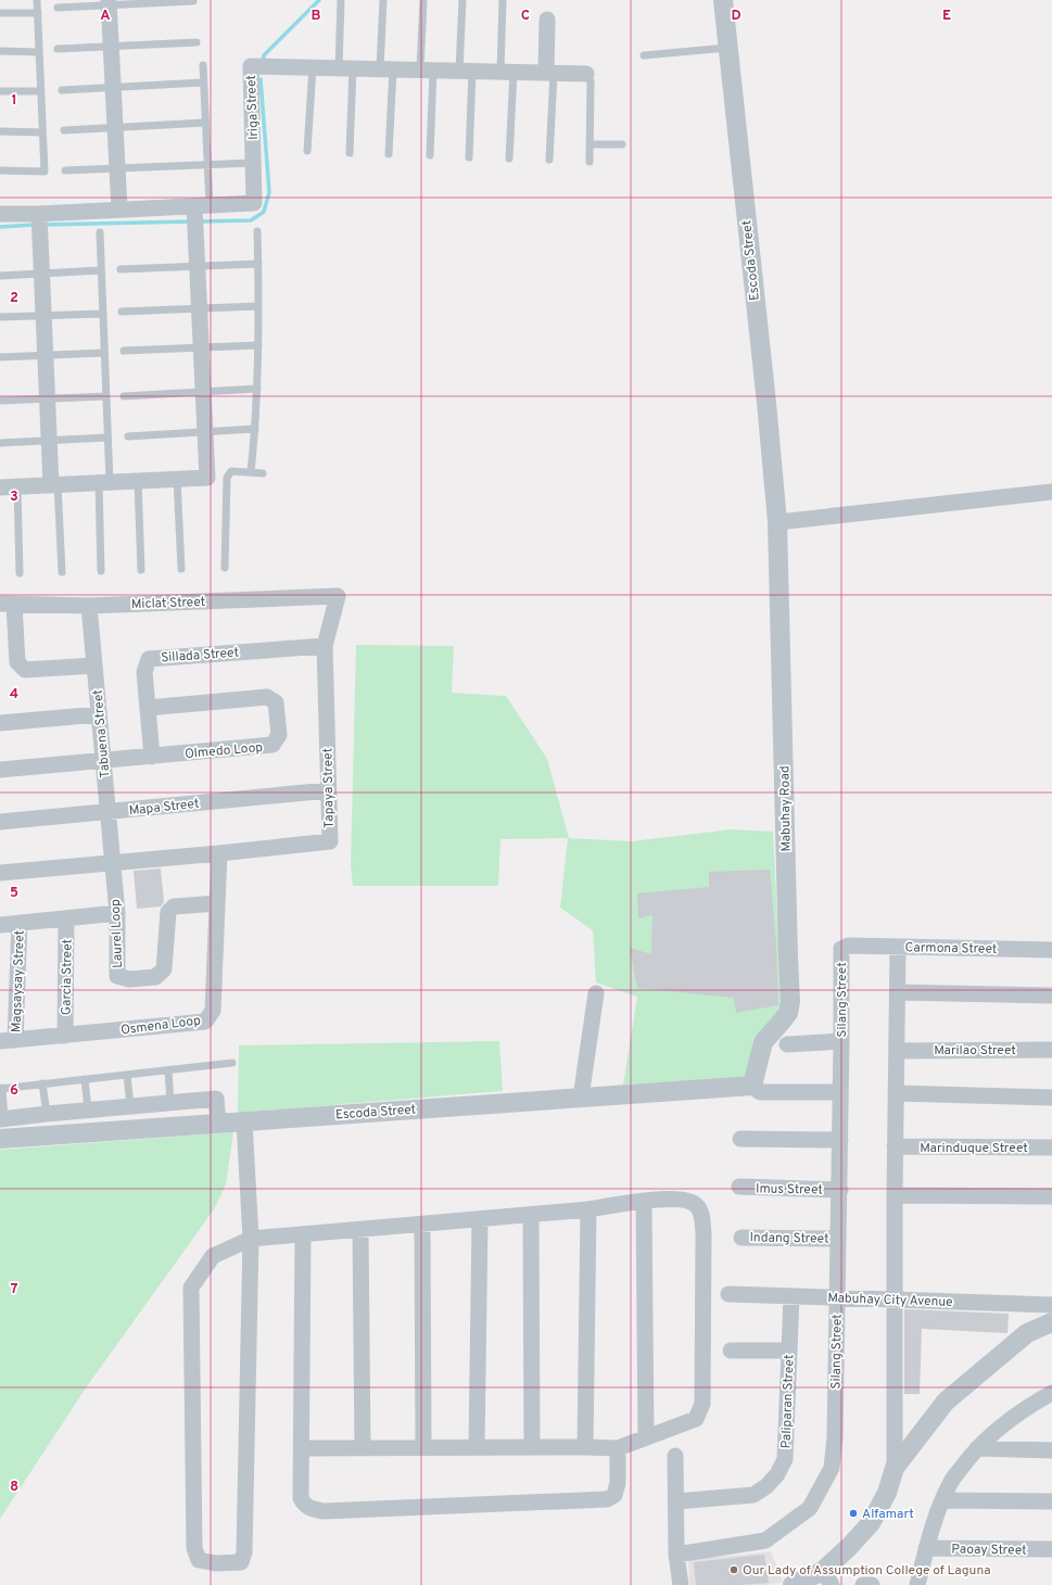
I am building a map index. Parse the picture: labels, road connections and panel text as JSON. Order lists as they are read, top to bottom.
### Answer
{
  "streets": {
    "street": [
      "Iriga Street",
      "Escoda Street",
      "Miclat Street",
      "Sillada Street",
      "Tabuena Street",
      "Olmedo Loop",
      "Tapaya Street",
      "Mapa Street",
      "Mabuhay Road",
      "Laurel Loop",
      "Carmona Street",
      "Garcia Street",
      "Magsaysay Street",
      "Silang Street",
      "Osmena Loop",
      "Marilao Street",
      "Marinduque Street",
      "Imus Street",
      "Indang Street",
      "Mabuhay City Avenue",
      "Paliparan Street",
      "Paoay Street"
    ]
  },
  "crossings": [
    ["Escoda Street", "Mabuhay Road"],
    ["Miclat Street", "Tabuena Street"],
    ["Miclat Street", "Tapaya Street"],
    ["Sillada Street", "Olmedo Loop"],
    ["Sillada Street", "Tapaya Street"],
    ["Tabuena Street", "Olmedo Loop"],
    ["Tabuena Street", "Tapaya Street"],
    ["Tabuena Street", "Mapa Street"],
    ["Tabuena Street", "Laurel Loop"],
    ["Tapaya Street", "Mapa Street"],
    ["Tapaya Street", "Laurel Loop"],
    ["Tapaya Street", "Osmena Loop"],
    ["Laurel Loop", "Osmena Loop"],
    ["Carmona Street", "Silang Street"],
    ["Garcia Street", "Osmena Loop"],
    ["Magsaysay Street", "Osmena Loop"],
    ["Silang Street", "Imus Street"],
    ["Silang Street", "Indang Street"],
    ["Silang Street", "Mabuhay City Avenue"],
    ["Mabuhay City Avenue", "Paliparan Street"]
  ],
  "places": ["Alfamart", "Our Lady of Assumption College of Laguna"],
  "grid": {
    "columns": [
      "A",
      "B",
      "C",
      "D",
      "E"
    ],
    "rows": [
      "1",
      "2",
      "3",
      "4",
      "5",
      "6",
      "7",
      "8"
    ]
  }
}
